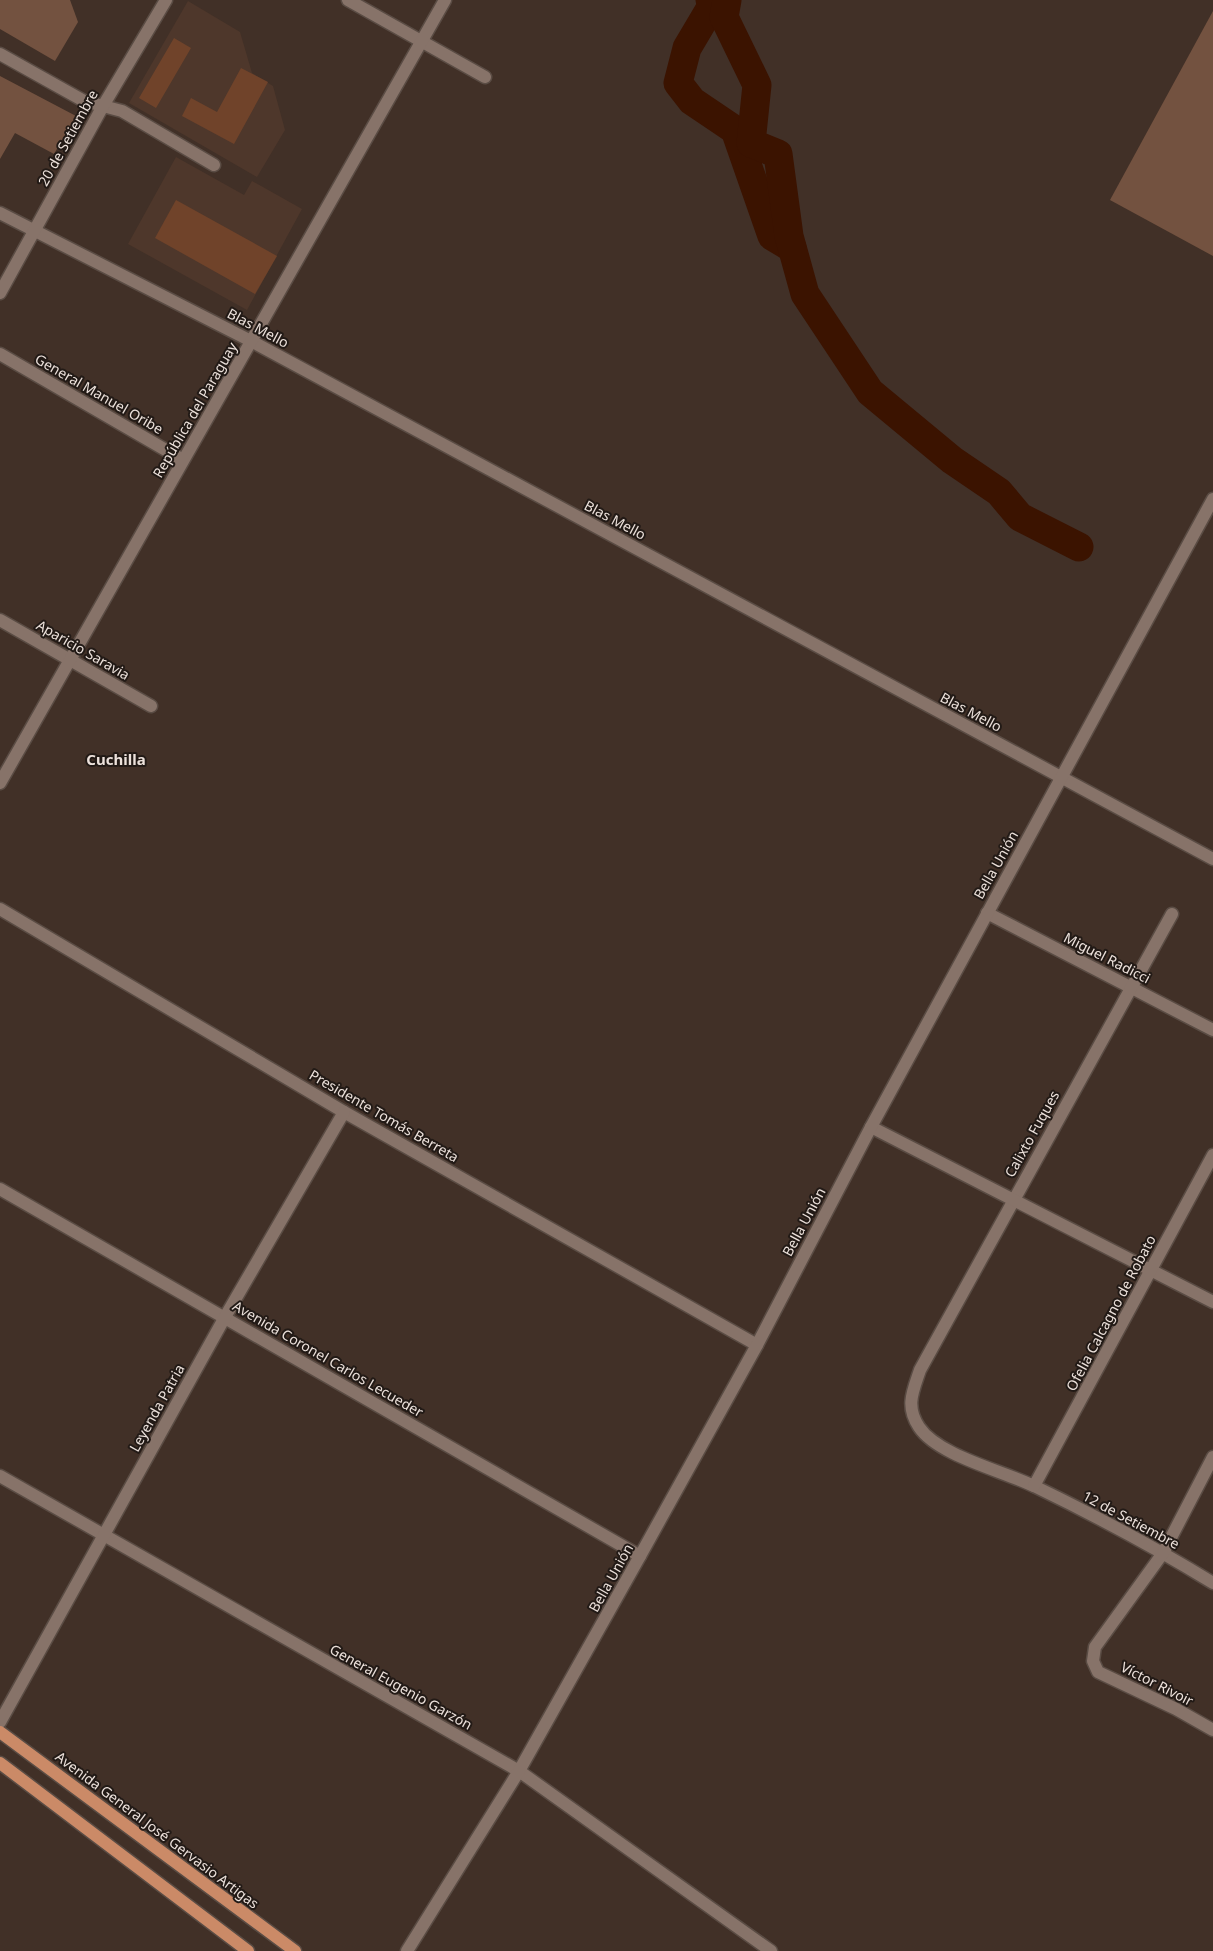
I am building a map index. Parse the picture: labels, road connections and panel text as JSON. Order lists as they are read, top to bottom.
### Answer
{
  "streets": {
    "main road": ["Avenida General José Gervasio Artigas"],
    "street": [
      "20 de Setiembre",
      "Blas Mello",
      "General Manuel Oribe",
      "República del Paraguay",
      "Aparicio Saravia",
      "Bella Unión",
      "Miguel Radicci",
      "Presidente Tomás Berreta",
      "Calixto Fuques",
      "Ofelia Calcagno de Robato",
      "Avenida Coronel Carlos Lecueder",
      "Leyenda Patria",
      "12 de Setiembre",
      "Víctor Rivoir",
      "General Eugenio Garzón"
    ]
  },
  "crossings": [
    ["20 de Setiembre", "Blas Mello"],
    ["Blas Mello", "República del Paraguay"],
    ["Blas Mello", "Bella Unión"],
    ["General Manuel Oribe", "República del Paraguay"],
    ["República del Paraguay", "Aparicio Saravia"],
    ["Bella Unión", "Miguel Radicci"],
    ["Bella Unión", "Presidente Tomás Berreta"],
    ["Bella Unión", "Avenida Coronel Carlos Lecueder"],
    ["Bella Unión", "General Eugenio Garzón"],
    ["Miguel Radicci", "Calixto Fuques"],
    ["Presidente Tomás Berreta", "Leyenda Patria"],
    ["Calixto Fuques", "Ofelia Calcagno de Robato"],
    ["Calixto Fuques", "12 de Setiembre"],
    ["Ofelia Calcagno de Robato", "12 de Setiembre"],
    ["Avenida Coronel Carlos Lecueder", "Leyenda Patria"],
    ["Leyenda Patria", "General Eugenio Garzón"],
    ["12 de Setiembre", "Víctor Rivoir"]
  ],
  "districts": ["Cuchilla"]
}
